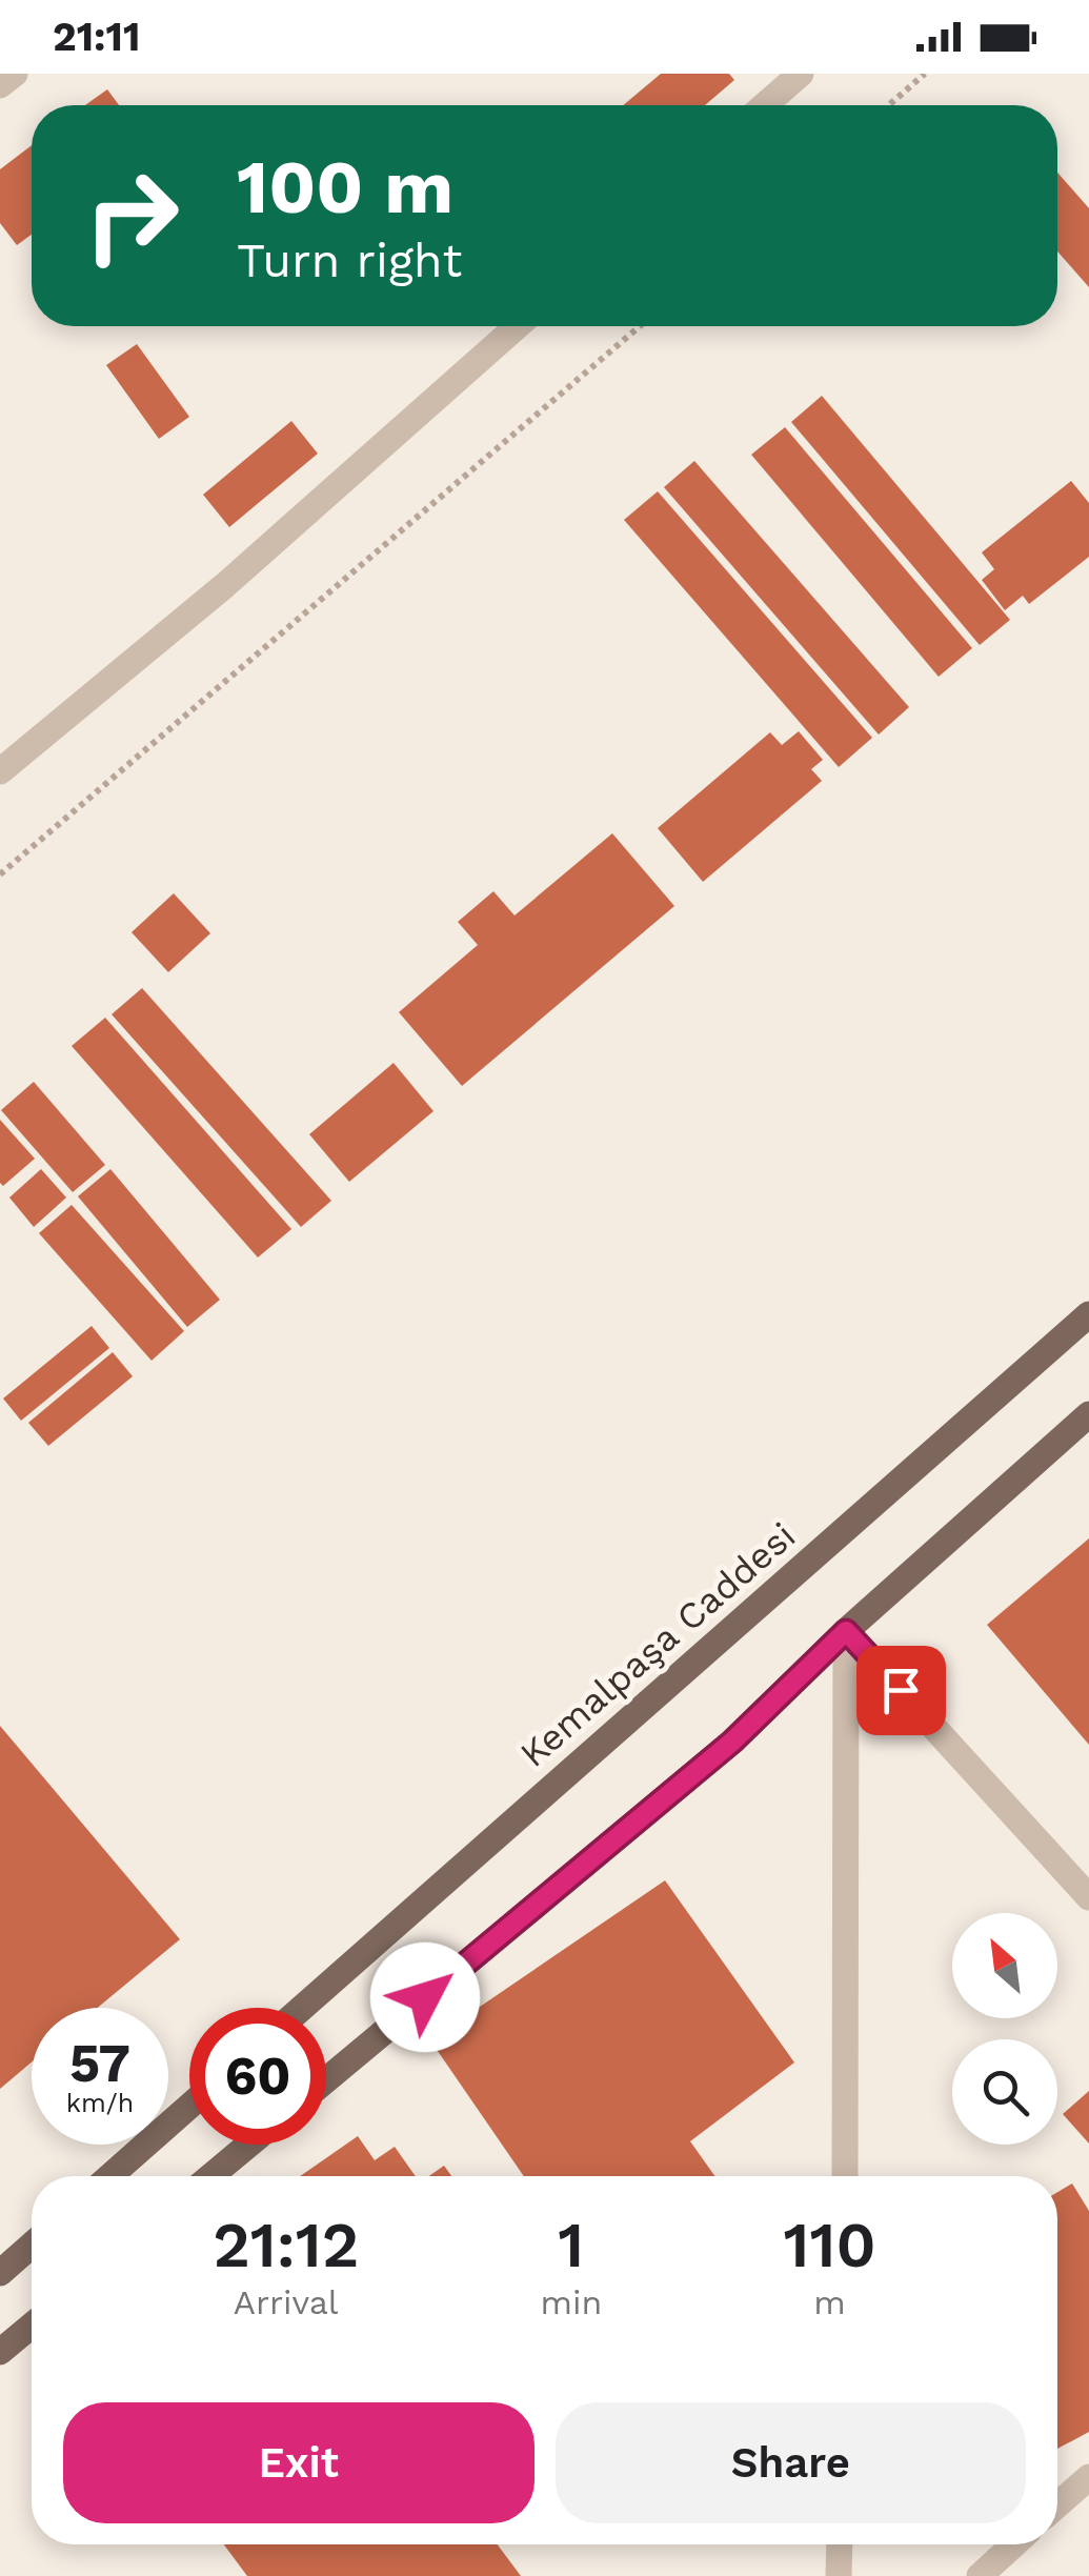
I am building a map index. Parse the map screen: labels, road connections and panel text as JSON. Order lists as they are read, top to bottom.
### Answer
{
  "streets": {
    "main road": ["Kemalpaşa Caddesi"]
  },
  "north": "top left",
  "page": {
    "status": "21:11",
    "turn": ["100 m", "Turn right"],
    "speed": "57 km/h",
    "limit": "60",
    "eta": [
      "21:12",
      "Arrival",
      "1",
      "min",
      "110",
      "m"
    ],
    "buttons": ["Exit", "Share"]
  }
}
